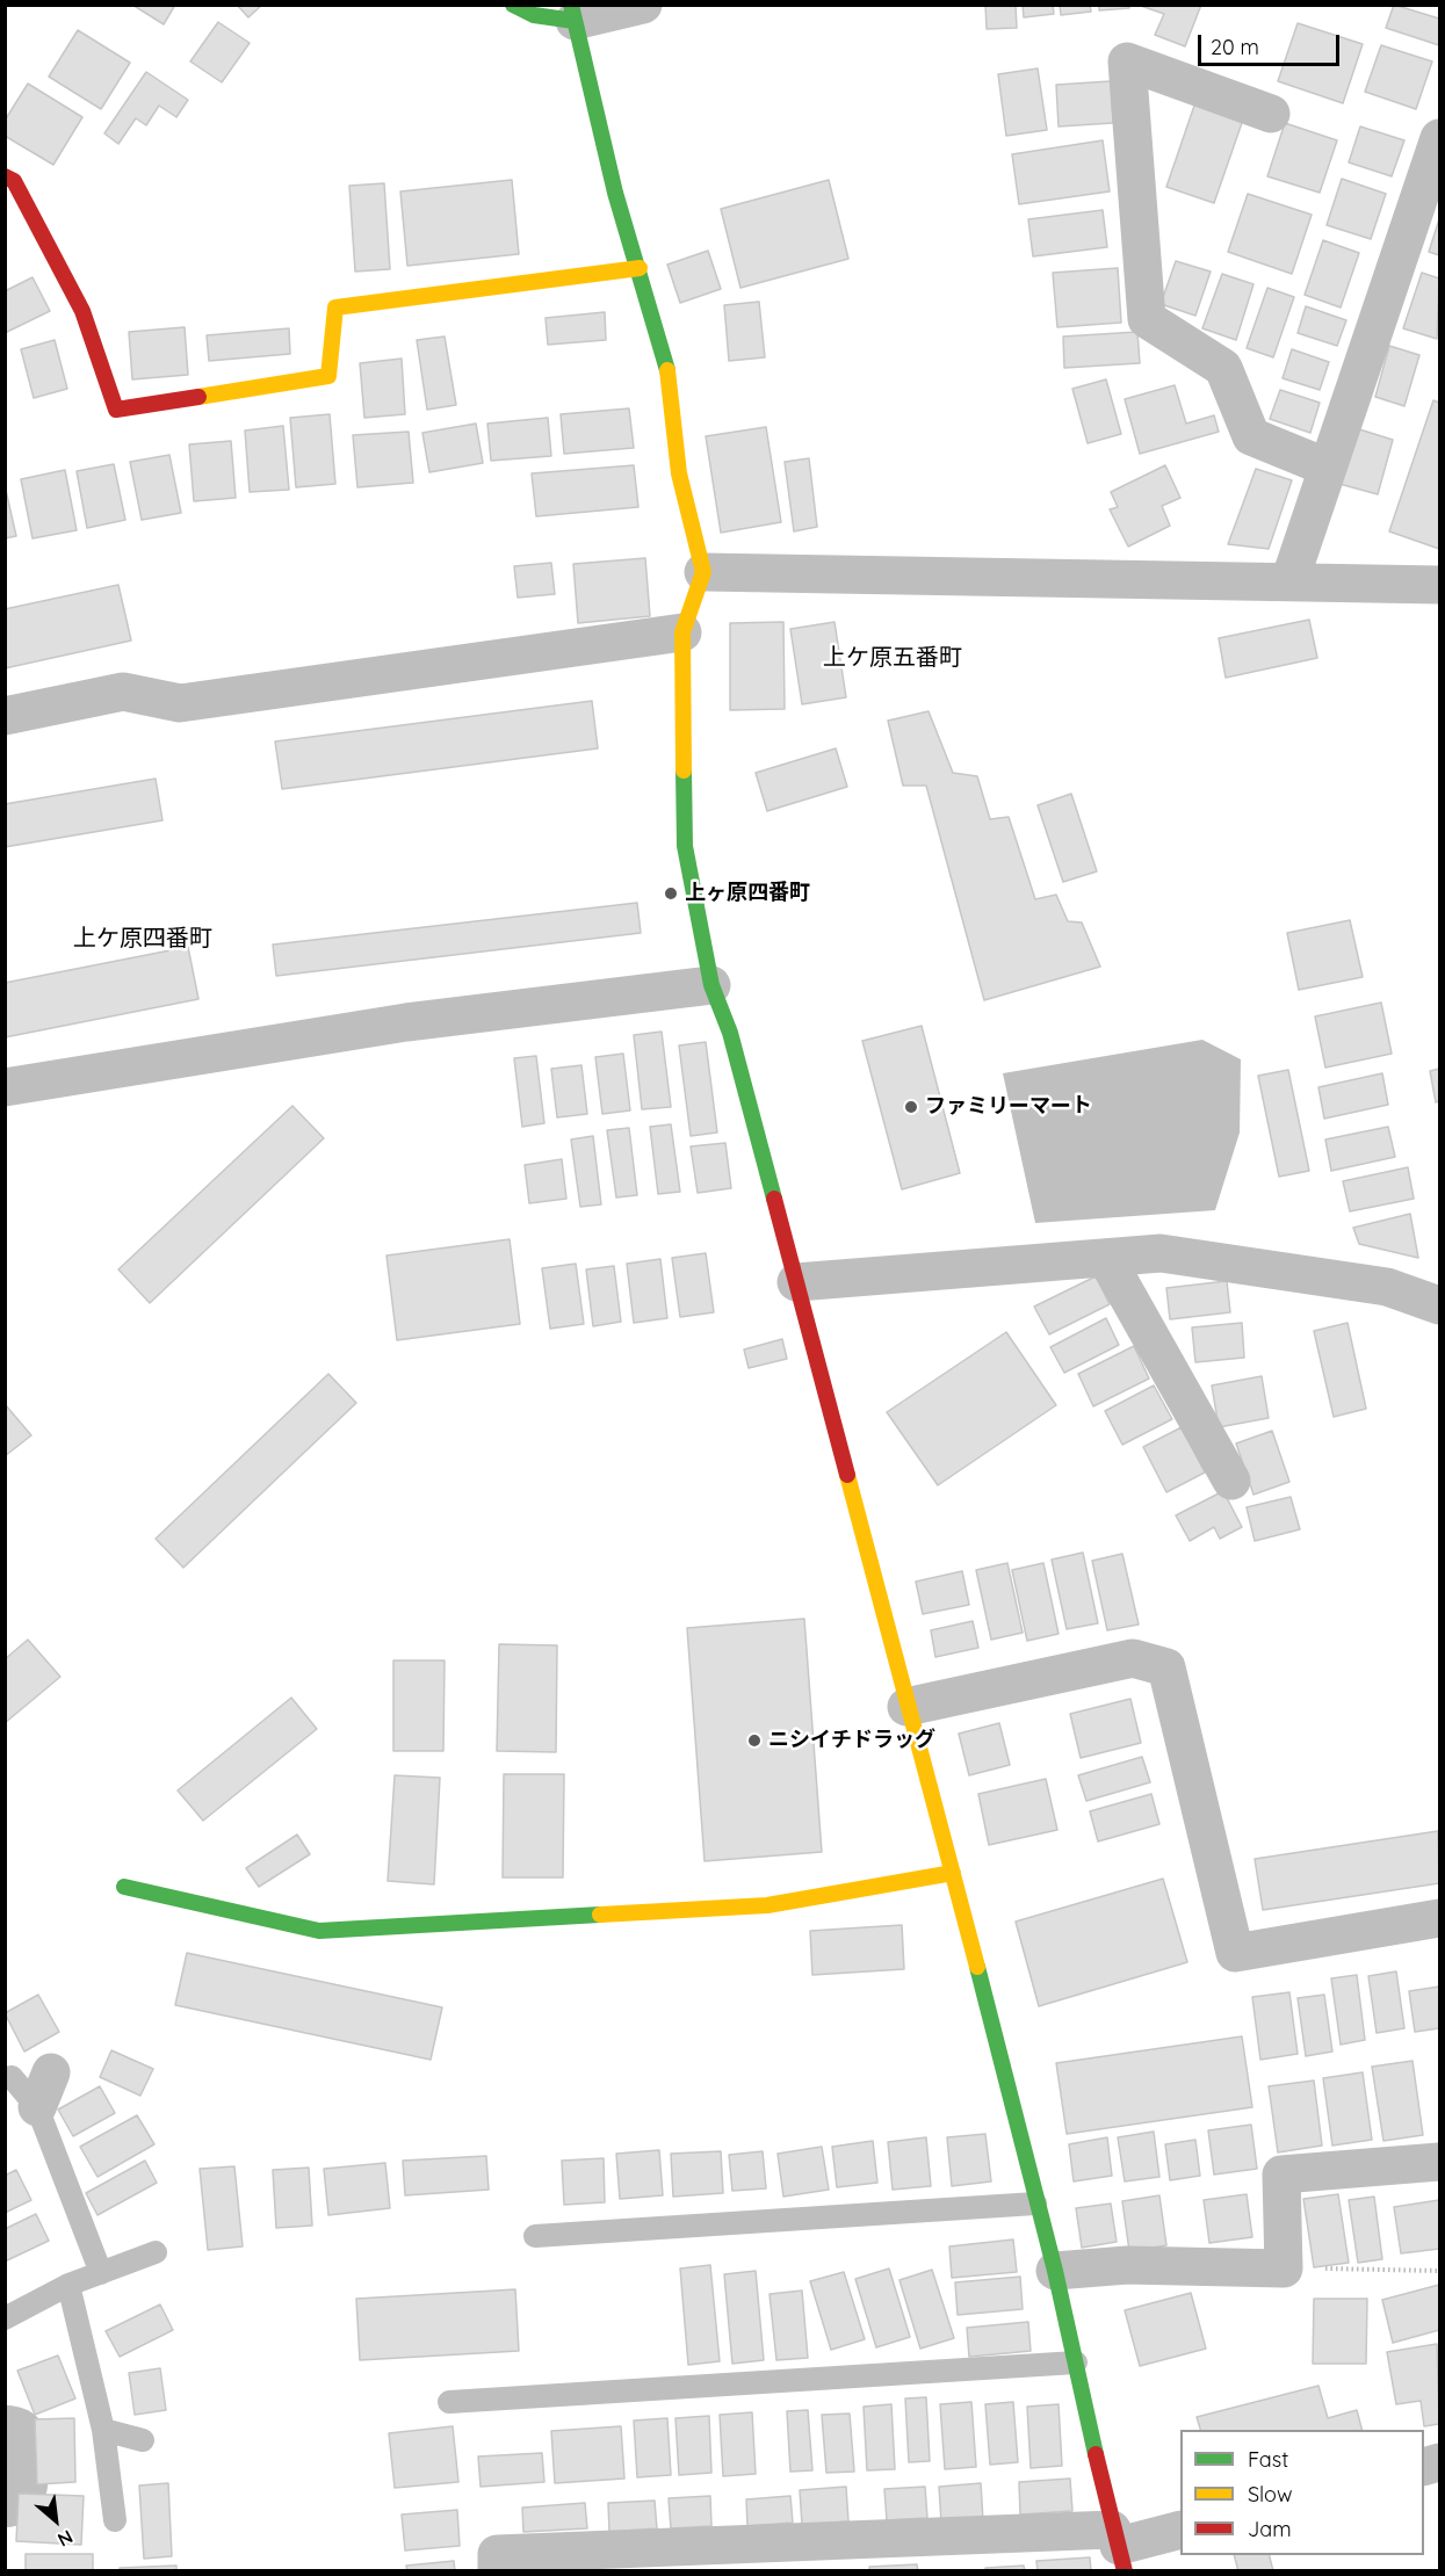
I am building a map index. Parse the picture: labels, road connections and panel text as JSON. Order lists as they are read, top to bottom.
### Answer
{
  "districts": ["上ケ原五番町", "上ケ原四番町"],
  "places": ["上ヶ原四番町", "ファミリーマート", "ニシイチドラッグ"],
  "legend": ["Fast", "Slow", "Jam"],
  "scale_bar": "20 m",
  "north": "bottom right"
}
